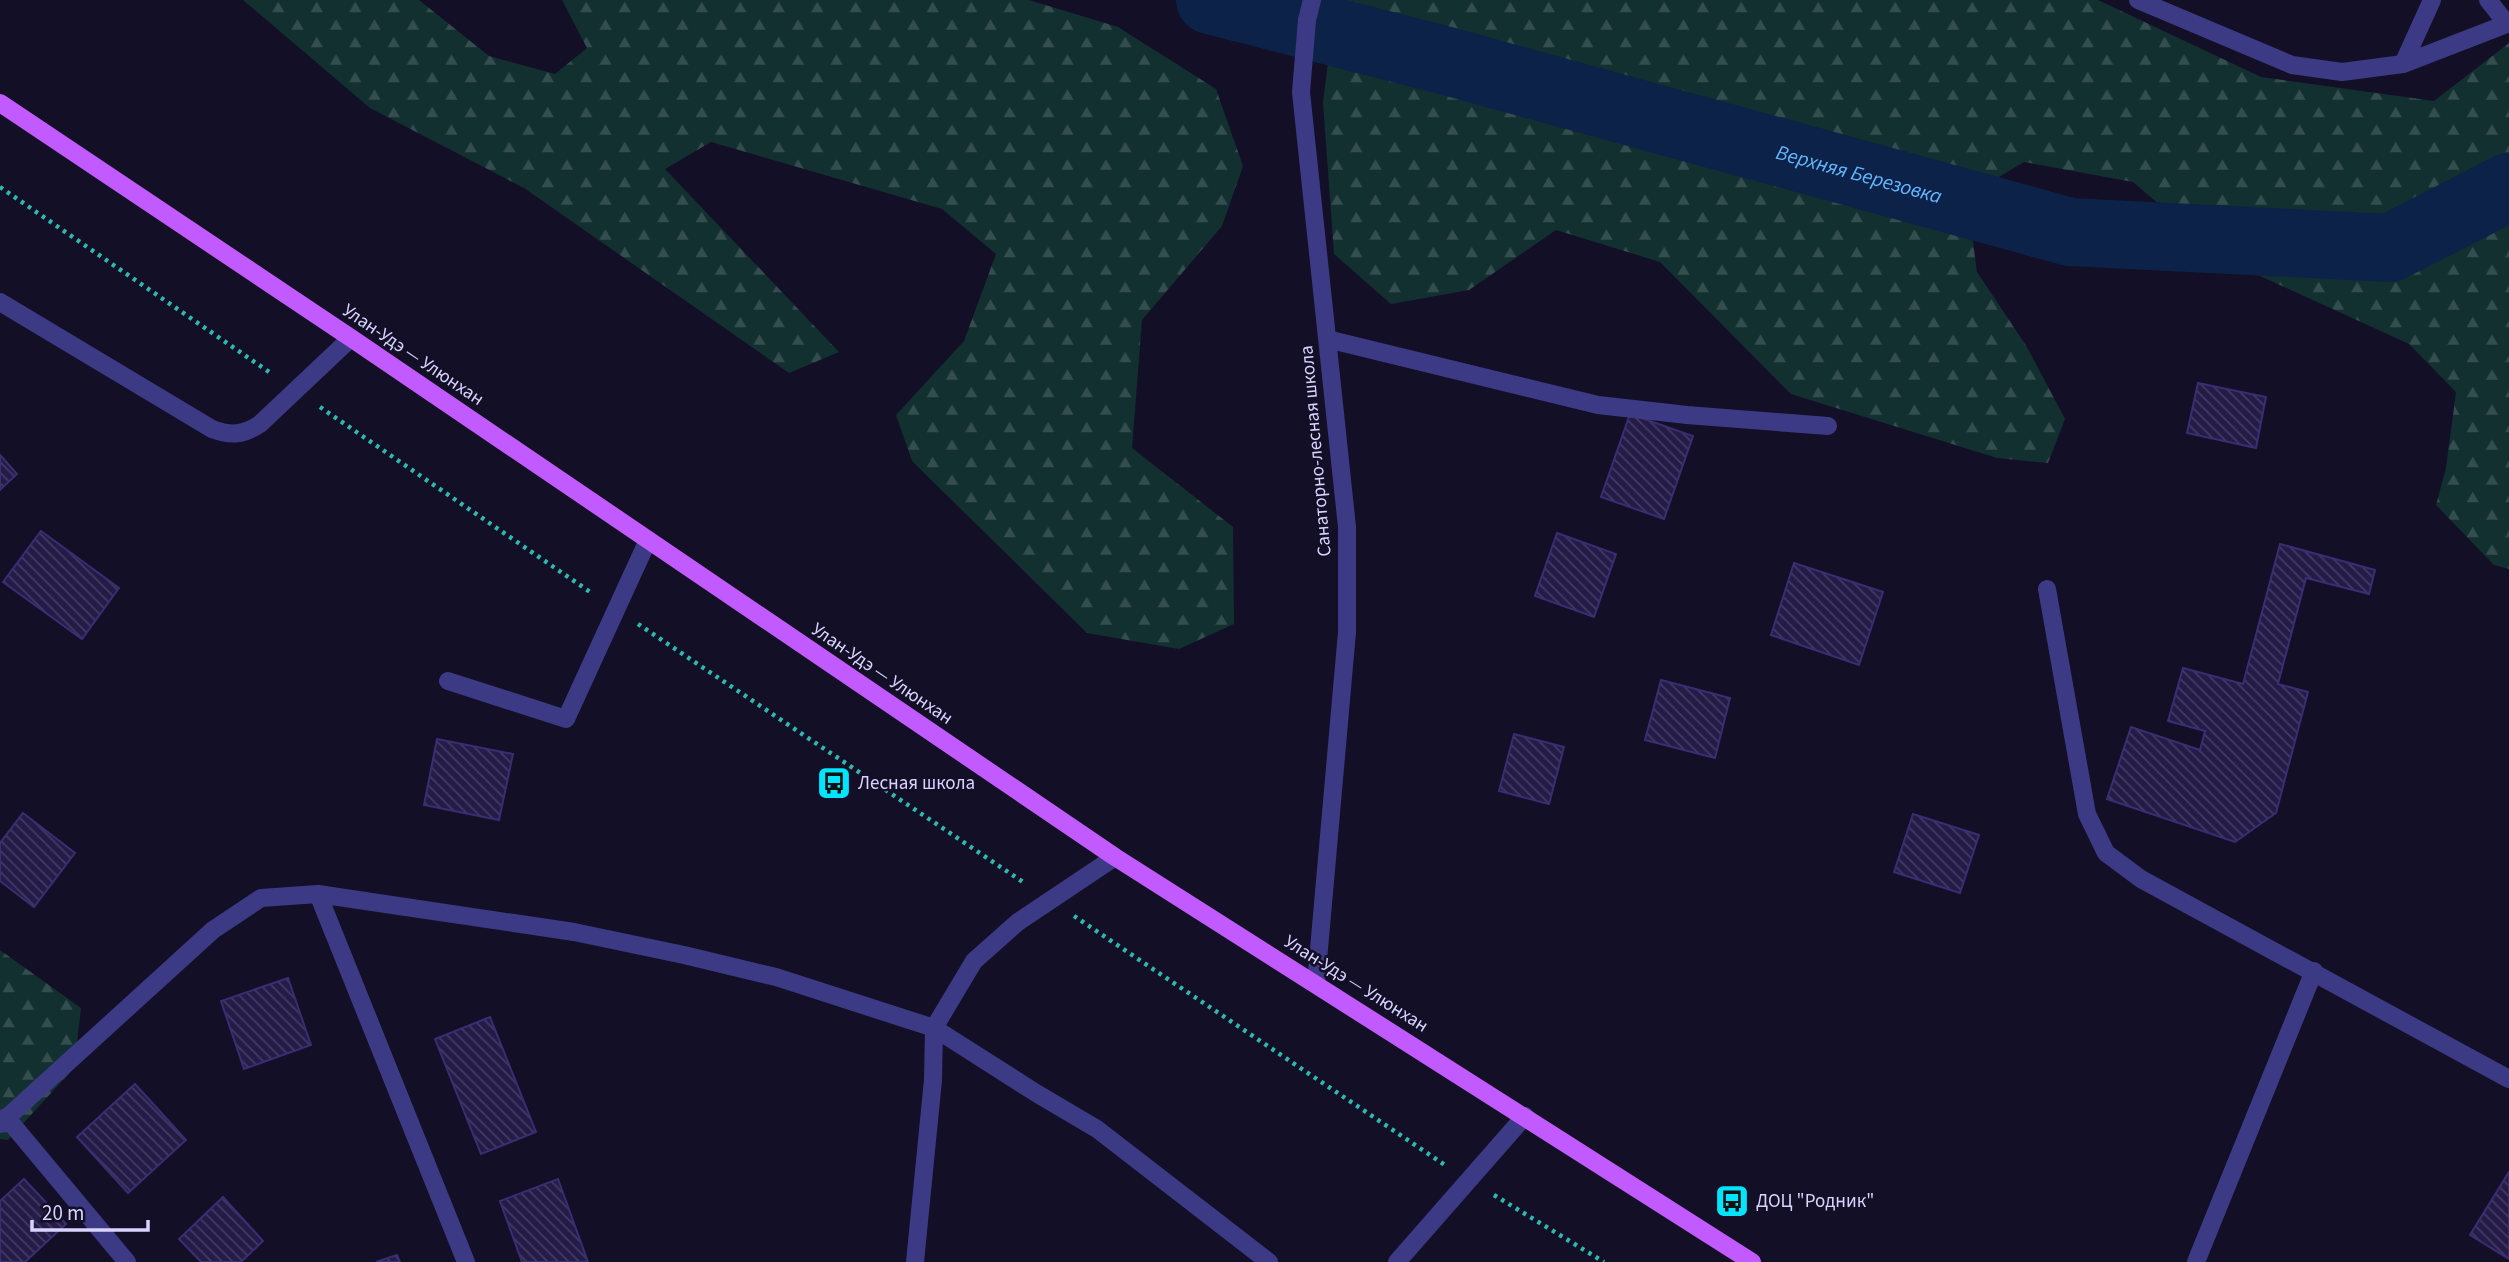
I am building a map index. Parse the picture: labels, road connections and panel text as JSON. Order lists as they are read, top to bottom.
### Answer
{
  "streets": {
    "main road": ["Улан-Удэ — Улюнхан"],
    "street": ["Санаторно-лесная школа"]
  },
  "crossings": [
    ["Улан-Удэ — Улюнхан", "Санаторно-лесная школа"]
  ],
  "water": ["Верхняя Березовка"],
  "places": {
    "bus stop": ["Лесная школа", "ДОЦ \"Родник\""]
  },
  "scale_bar": "20 m"
}
